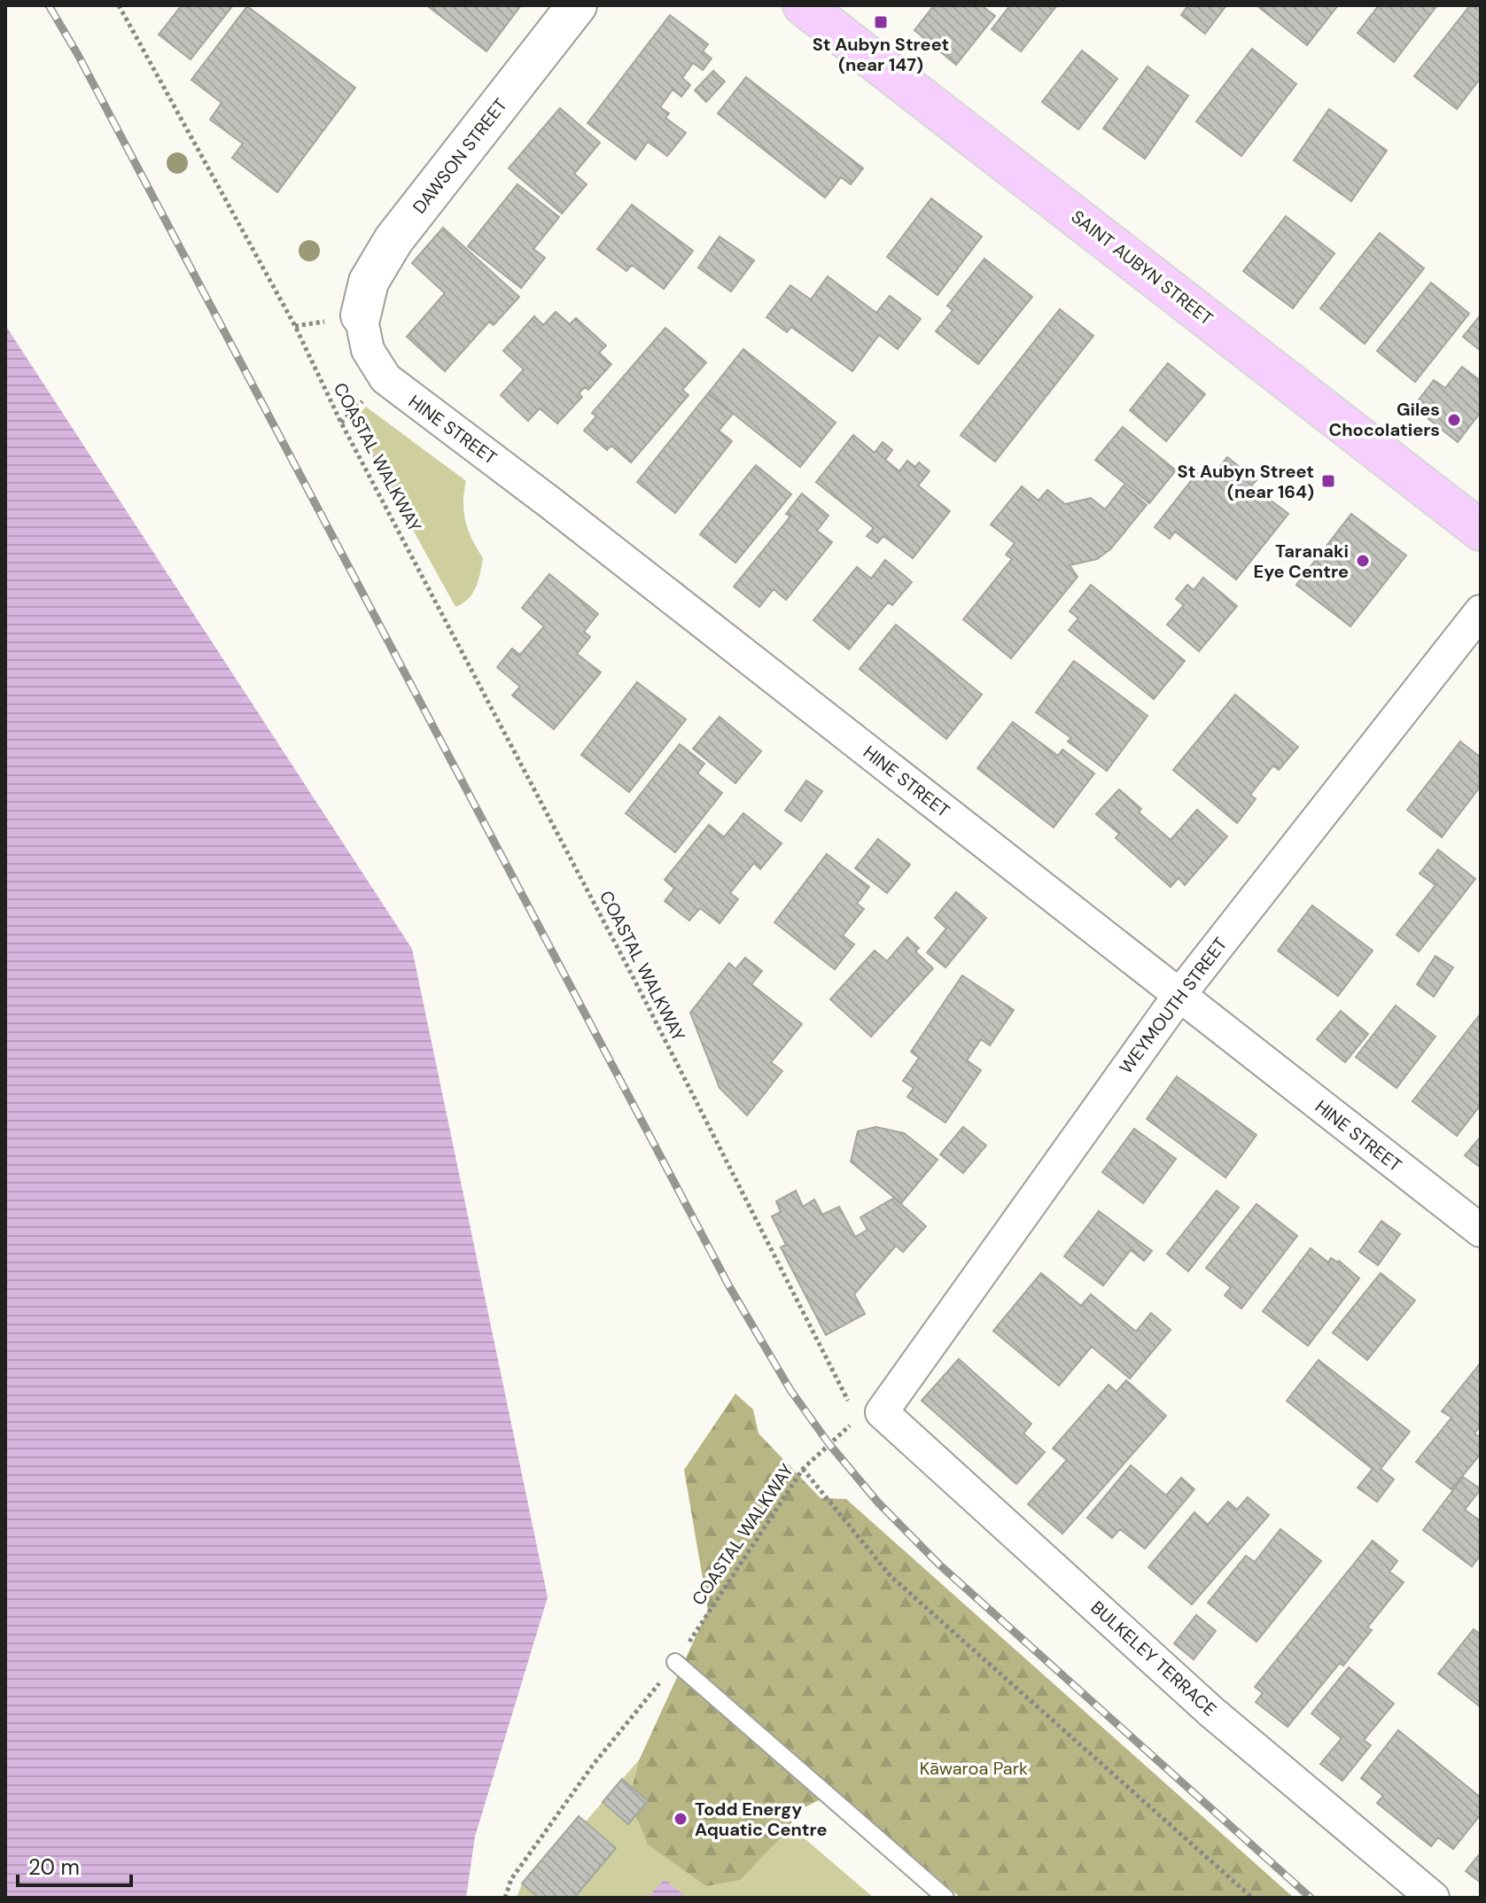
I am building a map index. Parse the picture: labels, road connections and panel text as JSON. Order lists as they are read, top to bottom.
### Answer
{
  "streets": {
    "highway": ["SAINT AUBYN STREET"],
    "street": [
      "DAWSON STREET",
      "HINE STREET",
      "WEYMOUTH STREET",
      "BULKELEY TERRACE"
    ],
    "path": ["COASTAL WALKWAY"]
  },
  "crossings": [
    ["DAWSON STREET", "HINE STREET"],
    ["HINE STREET", "WEYMOUTH STREET"],
    ["WEYMOUTH STREET", "BULKELEY TERRACE"]
  ],
  "parks": ["Kāwaroa Park"],
  "places": {
    "transit": ["St Aubyn Street (near 147)", "St Aubyn Street (near 164)"],
    "other": ["Giles Chocolatiers", "Taranaki Eye Centre", "Todd Energy Aquatic Centre"]
  },
  "scale_bar": "20 m"
}
